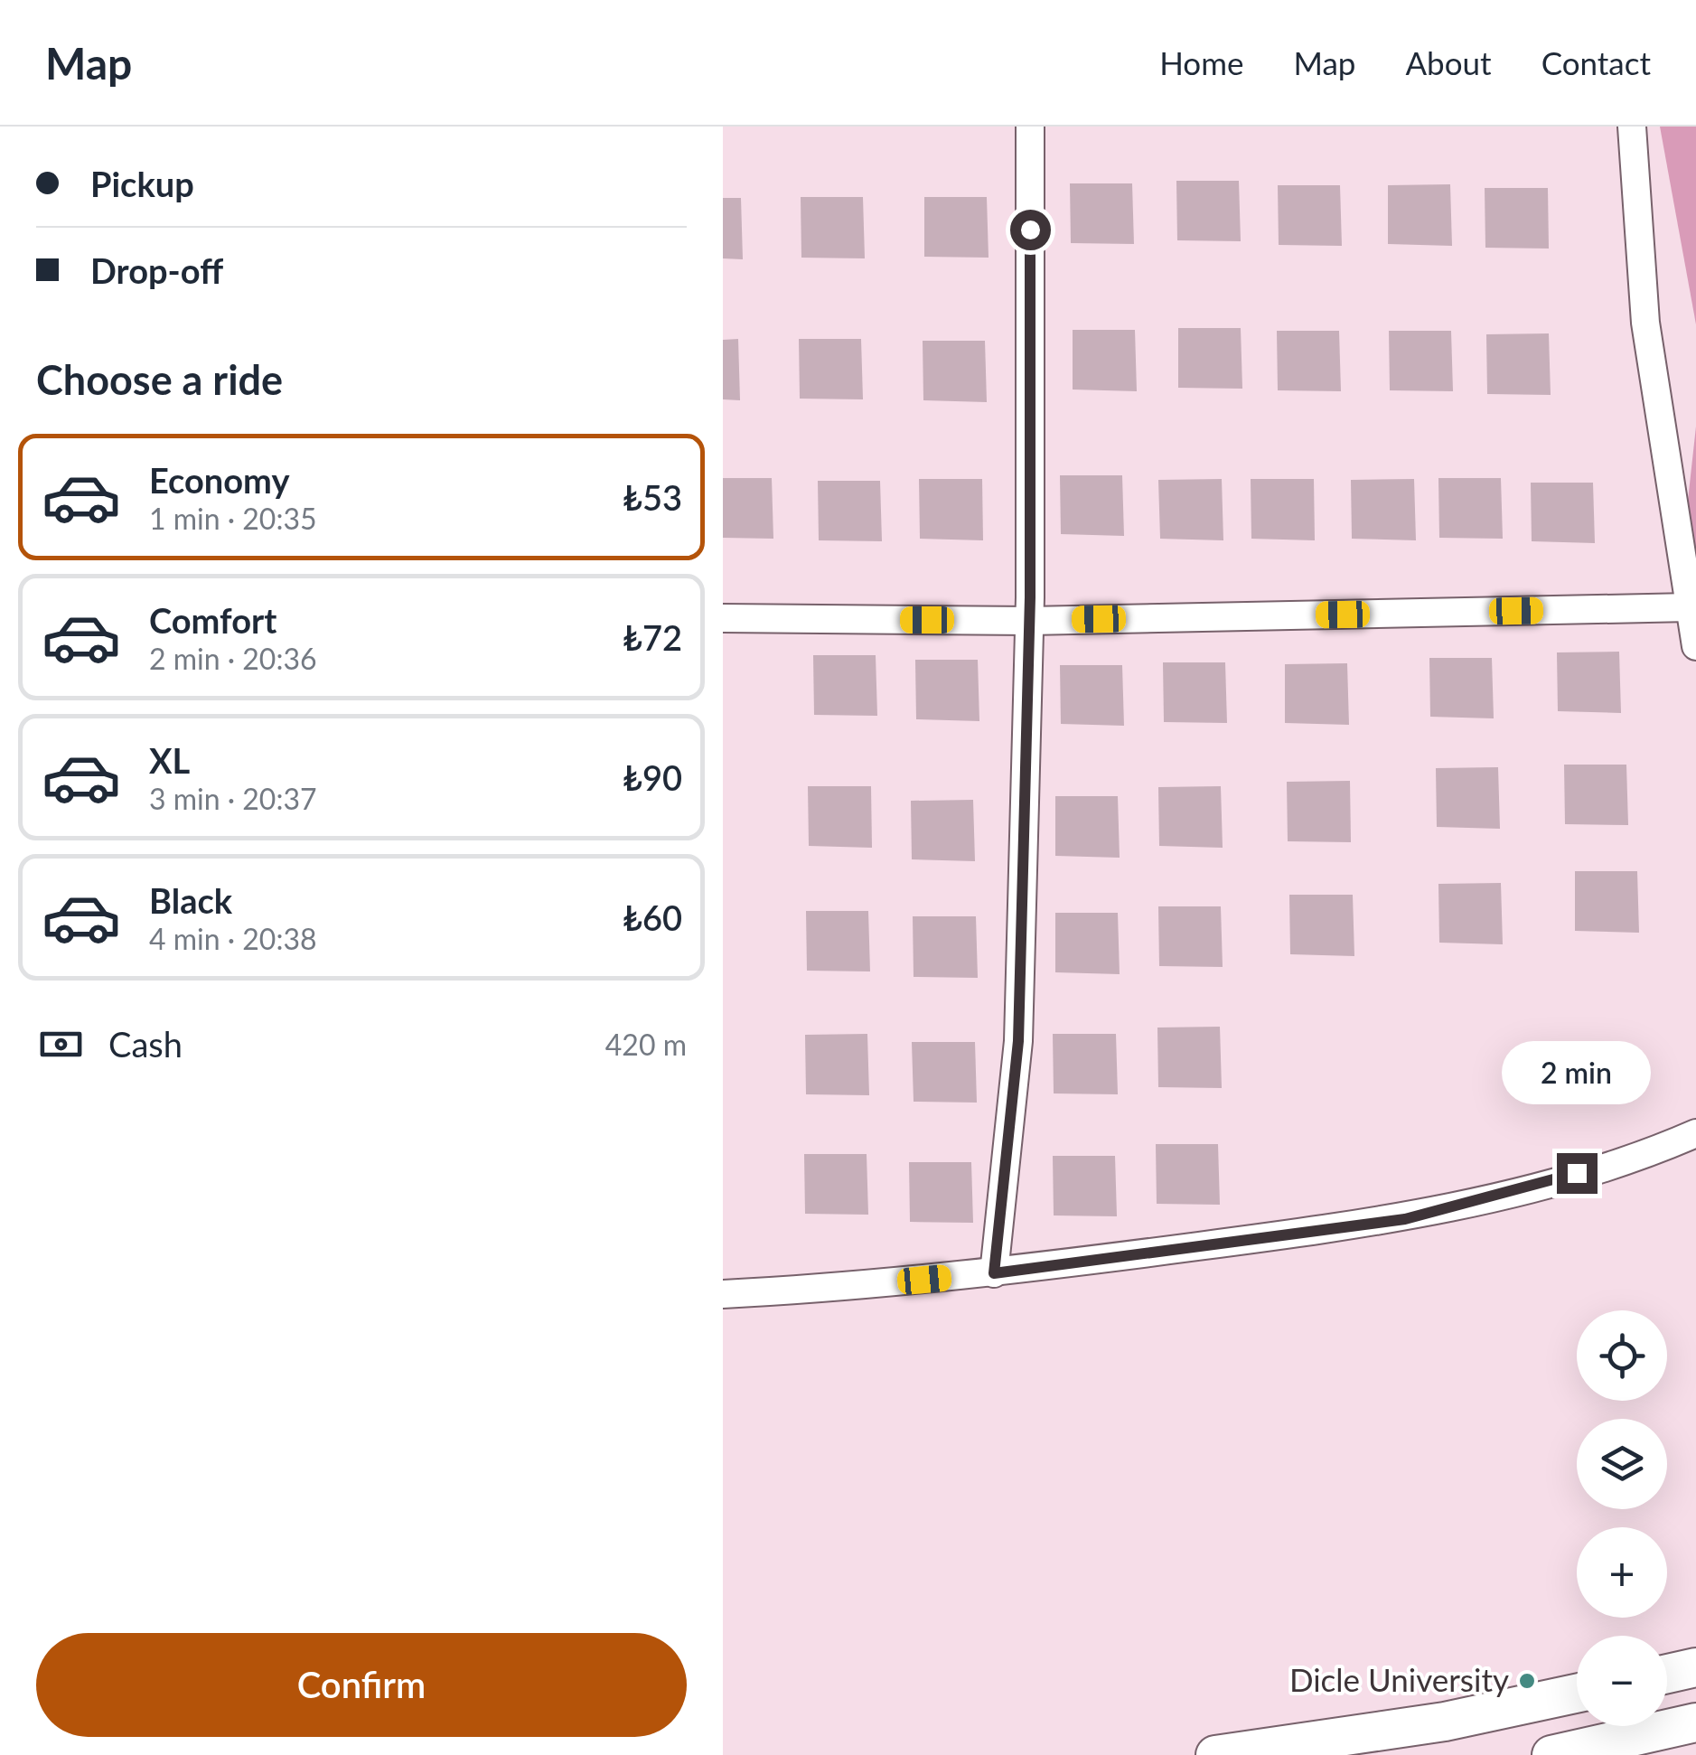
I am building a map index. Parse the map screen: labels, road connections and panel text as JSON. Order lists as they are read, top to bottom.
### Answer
{
  "places": ["Dicle University"],
  "page": {
    "header": "Map",
    "nav": [
      "Home",
      "Map",
      "About",
      "Contact"
    ],
    "banner": ["Pickup", "Drop-off"],
    "heading": "Choose a ride",
    "list": [
      {
        "name": "Economy",
        "note": "1 min · 20:35",
        "value": "₺53"
      },
      {
        "name": "Comfort",
        "note": "2 min · 20:36",
        "value": "₺72"
      },
      {
        "name": "XL",
        "note": "3 min · 20:37",
        "value": "₺90"
      },
      {
        "name": "Black",
        "note": "4 min · 20:38",
        "value": "₺60"
      }
    ],
    "pay": ["Cash", "420 m"],
    "bubble": "2 min",
    "map_buttons": ["+", "−"],
    "buttons": "Confirm"
  }
}
